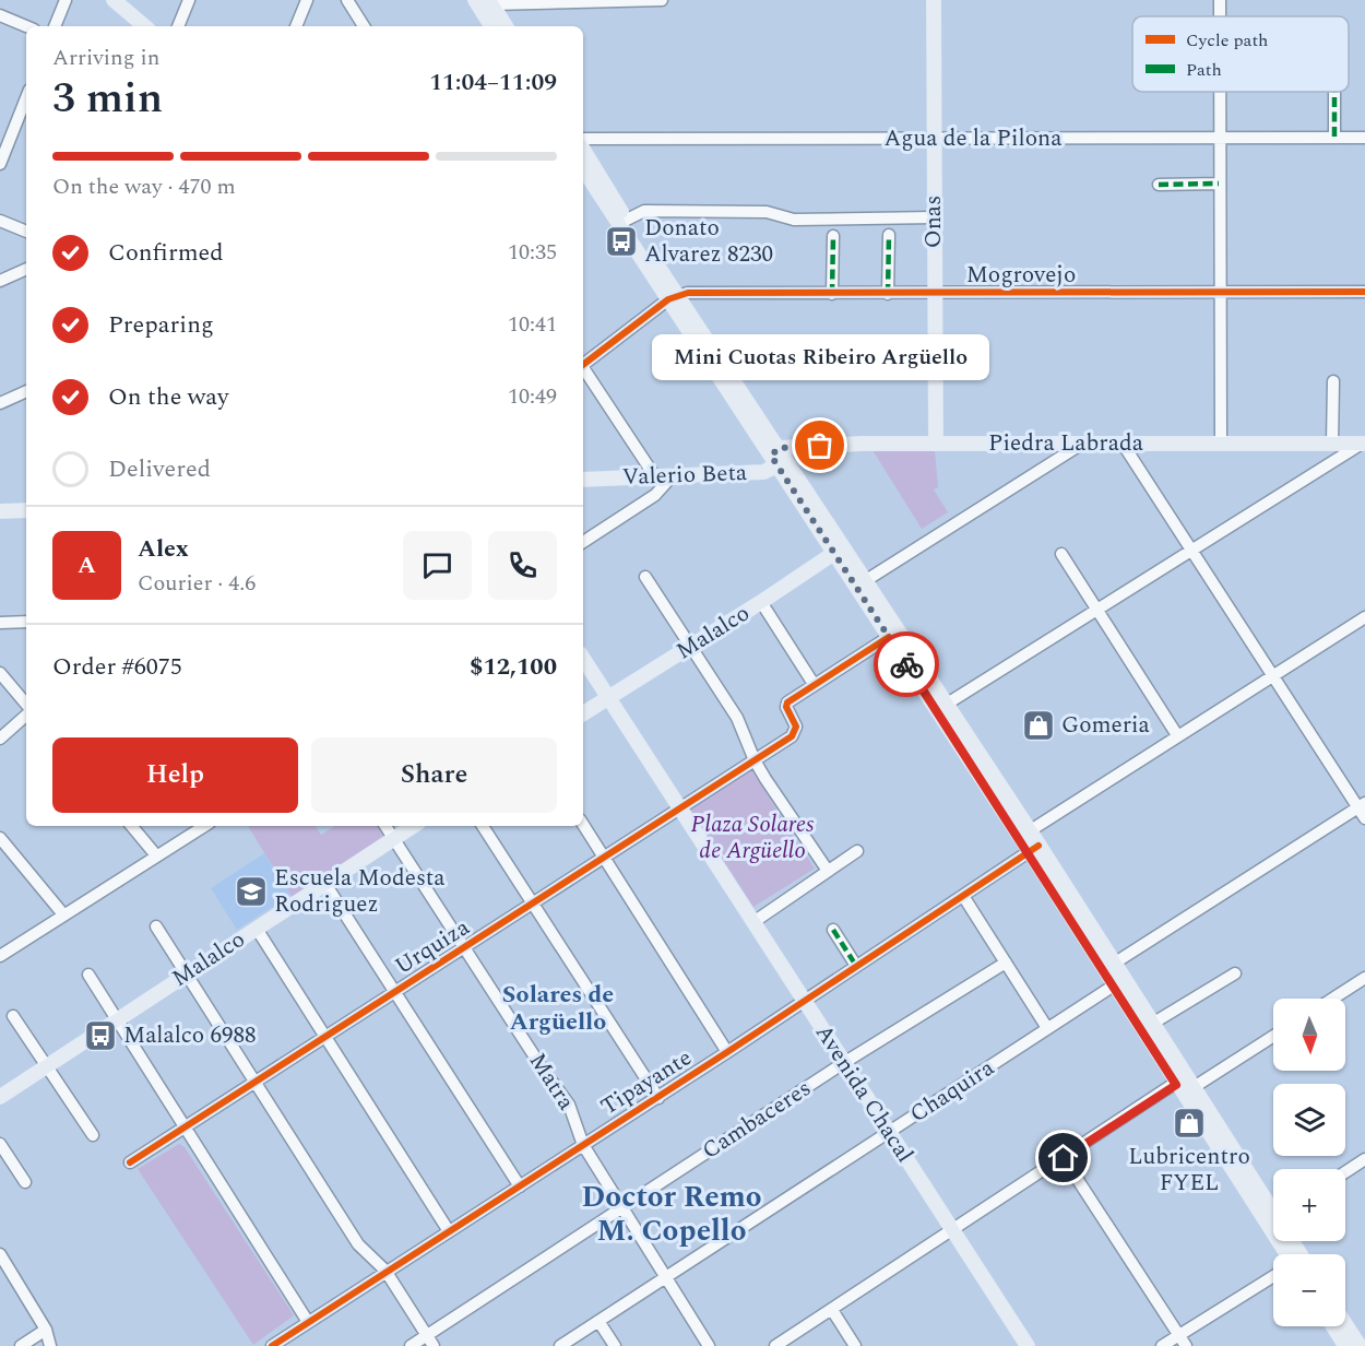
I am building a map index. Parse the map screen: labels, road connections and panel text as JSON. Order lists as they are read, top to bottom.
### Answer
{
  "streets": {
    "main road": [
      "Onas",
      "Piedra Labrada",
      "Valerio Beta",
      "Malalco",
      "Avenida Chacal"
    ],
    "street": [
      "Agua de la Pilona",
      "Mogrovejo",
      "Urquiza",
      "Matra",
      "Tipayante",
      "Chaquira",
      "Cambaceres"
    ]
  },
  "crossings": [
    ["Agua de la Pilona", "Onas"],
    ["Onas", "Mogrovejo"],
    ["Onas", "Piedra Labrada"],
    ["Piedra Labrada", "Valerio Beta"],
    ["Malalco", "Matra"],
    ["Malalco", "Avenida Chacal"],
    ["Urquiza", "Matra"],
    ["Urquiza", "Avenida Chacal"],
    ["Matra", "Tipayante"],
    ["Matra", "Chaquira"],
    ["Matra", "Cambaceres"],
    ["Tipayante", "Avenida Chacal"],
    ["Chaquira", "Avenida Chacal"],
    ["Avenida Chacal", "Cambaceres"]
  ],
  "districts": ["Solares de Argüello", "Doctor Remo M. Copello"],
  "parks": ["Plaza Solares de Argüello"],
  "places": {
    "bus stop": ["Donato Alvarez 8230", "Malalco 6988"],
    "other": ["Mini Cuotas Ribeiro Argüello"],
    "shop": ["Gomeria", "Lubricentro FYEL"],
    "school or university": ["Escuela Modesta Rodriguez"]
  },
  "legend": ["Cycle path", "Path"],
  "north": "bottom",
  "page": {
    "heading": ["3 min", "Arriving in", "11:04–11:09"],
    "panel": [
      "Alex",
      "Courier · 4.6",
      "Order #6075",
      "$12,100"
    ],
    "bar": "On the way · 470 m",
    "list": [
      ["Confirmed", "10:35"],
      ["Preparing", "10:41"],
      ["On the way", "10:49"],
      "Delivered"
    ],
    "bubble": "Mini Cuotas Ribeiro Argüello",
    "round": "A",
    "buttons": ["Help", "Share"],
    "map_buttons": ["+", "−"]
  }
}
